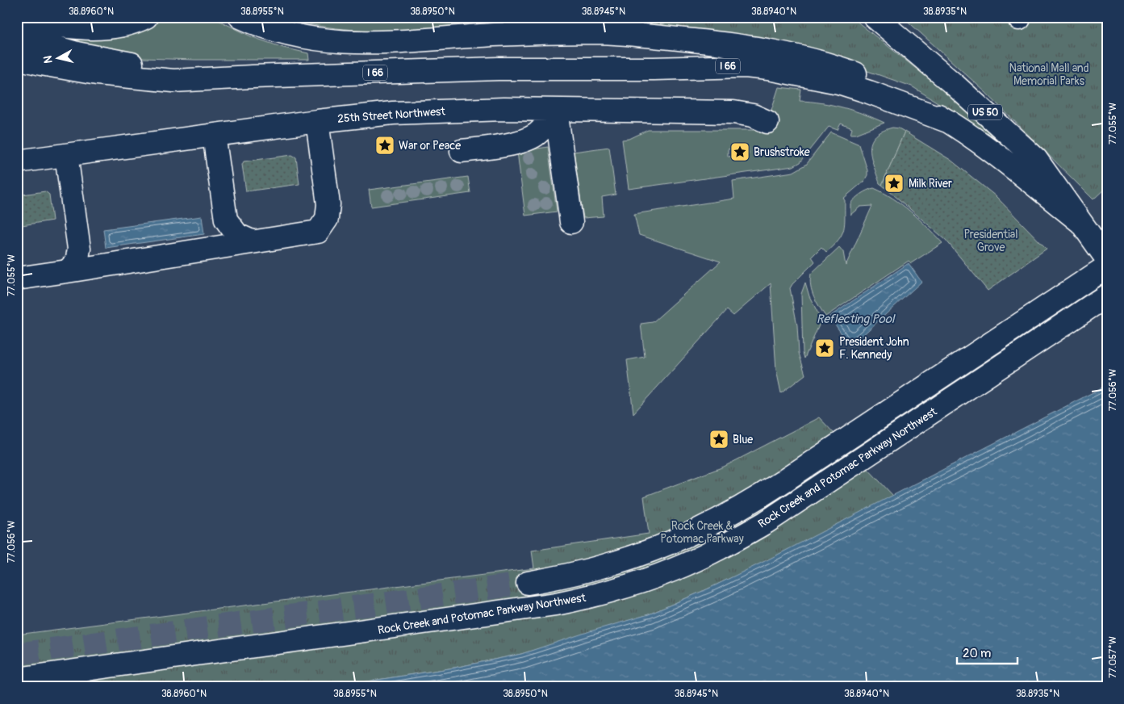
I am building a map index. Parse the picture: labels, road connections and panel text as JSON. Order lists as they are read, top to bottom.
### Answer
{
  "streets": {
    "main road": [
      "I 66",
      "US 50",
      "25th Street Northwest",
      "Rock Creek and Potomac Parkway Northwest"
    ]
  },
  "crossings": [
    ["I 66", "US 50"]
  ],
  "water": ["Reflecting Pool"],
  "parks": ["National Mall and Memorial Parks", "Presidential Grove", "Rock Creek & Potomac Parkway"],
  "places": {
    "place": [
      "War or Peace",
      "Brushstroke",
      "Milk River",
      "President John F. Kennedy",
      "Blue"
    ]
  },
  "scale_bar": "20 m",
  "north": "left",
  "coordinates": [
    "38.8960°N",
    "38.8955°N",
    "38.8950°N",
    "38.8945°N",
    "38.8940°N",
    "38.8935°N",
    "77.055°W",
    "77.056°W",
    "77.057°W"
  ]
}
